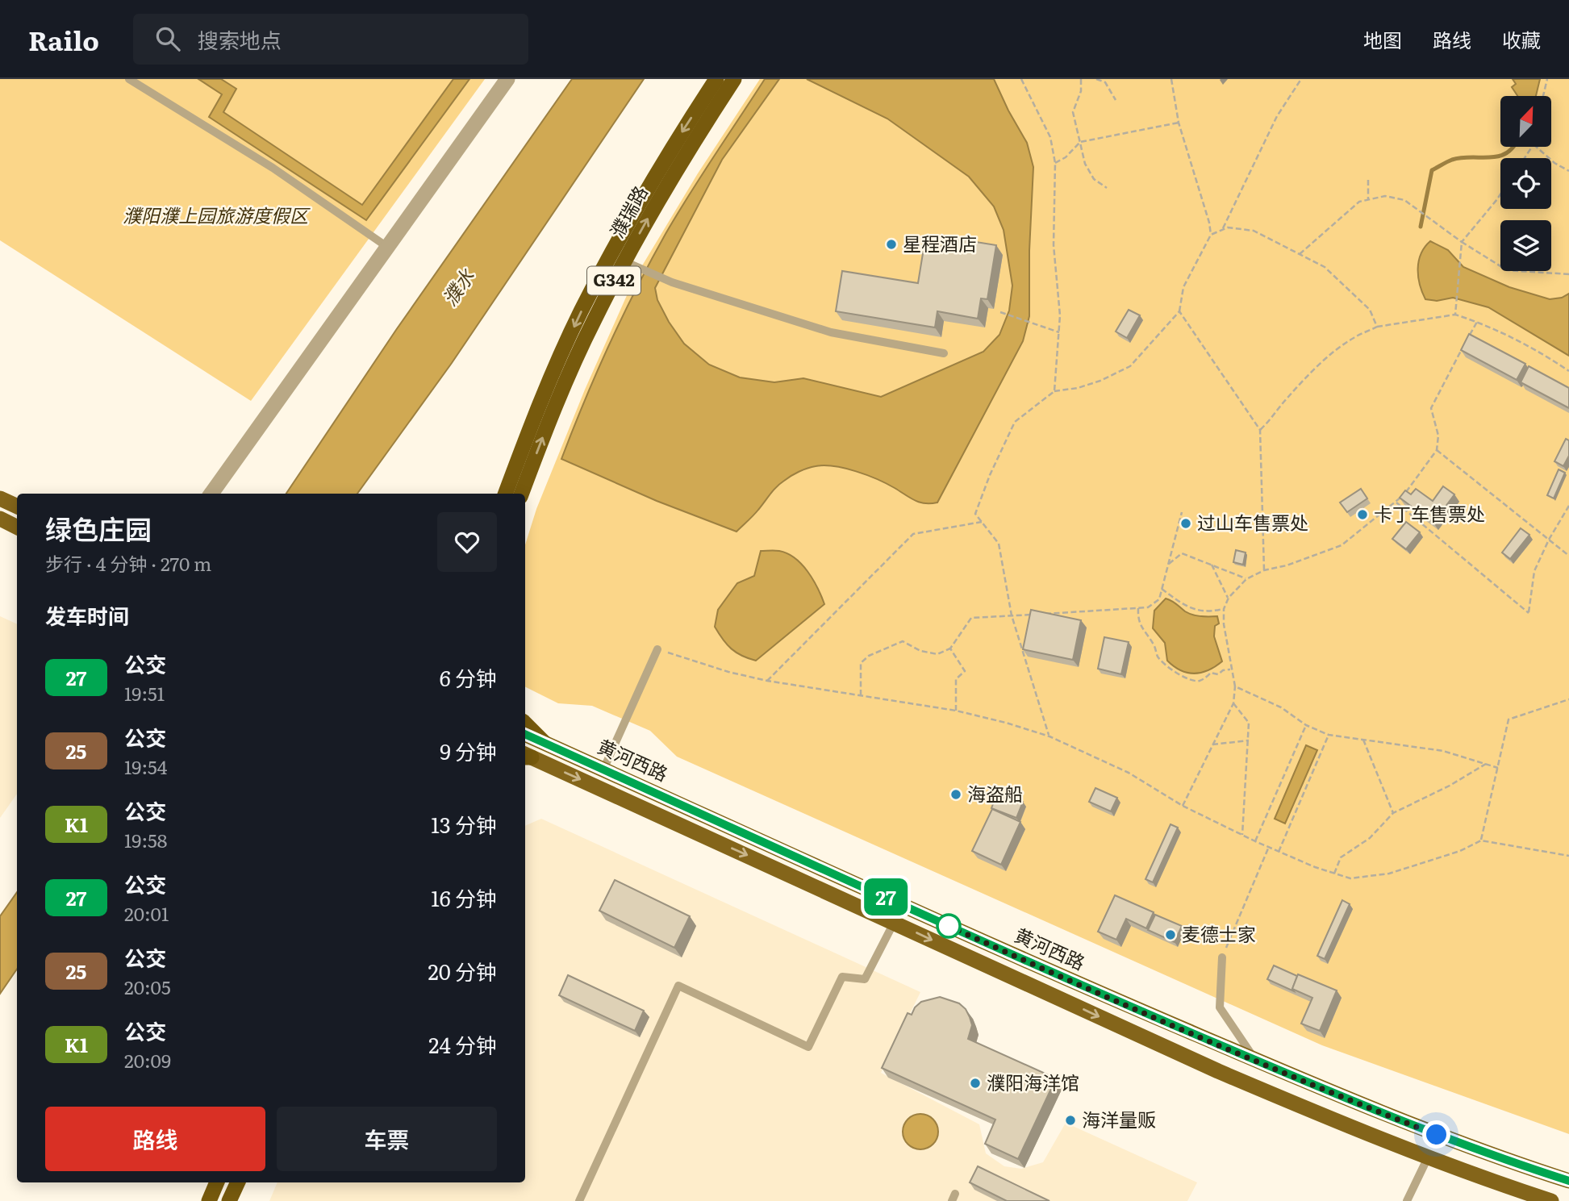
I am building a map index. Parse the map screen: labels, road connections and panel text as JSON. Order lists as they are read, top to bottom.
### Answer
{
  "streets": {
    "highway": ["濮瑞路", "G342"],
    "main road": ["黄河西路"]
  },
  "water": ["濮水"],
  "parks": ["濮阳濮上园旅游度假区"],
  "places": [
    "星程酒店",
    "卡丁车售票处",
    "过山车售票处",
    "海盗船",
    "麦德士家",
    "濮阳海洋馆",
    "海洋量贩"
  ],
  "lines": ["bus line 27"],
  "north": "top right",
  "page": {
    "header": "Railo",
    "search": "搜索地点",
    "nav": ["地图", "路线", "收藏"],
    "on_map": "27",
    "heading": [
      ["绿色庄园", "步行 · 4 分钟 · 270 m"],
      "发车时间"
    ],
    "list": [
      {
        "mark": "27",
        "name": "公交",
        "note": "19:51",
        "value": "6 分钟"
      },
      {
        "mark": "25",
        "name": "公交",
        "note": "19:54",
        "value": "9 分钟"
      },
      {
        "mark": "K1",
        "name": "公交",
        "note": "19:58",
        "value": "13 分钟"
      },
      {
        "mark": "27",
        "name": "公交",
        "note": "20:01",
        "value": "16 分钟"
      },
      {
        "mark": "25",
        "name": "公交",
        "note": "20:05",
        "value": "20 分钟"
      },
      {
        "mark": "K1",
        "name": "公交",
        "note": "20:09",
        "value": "24 分钟"
      }
    ],
    "buttons": ["路线", "车票"]
  }
}
